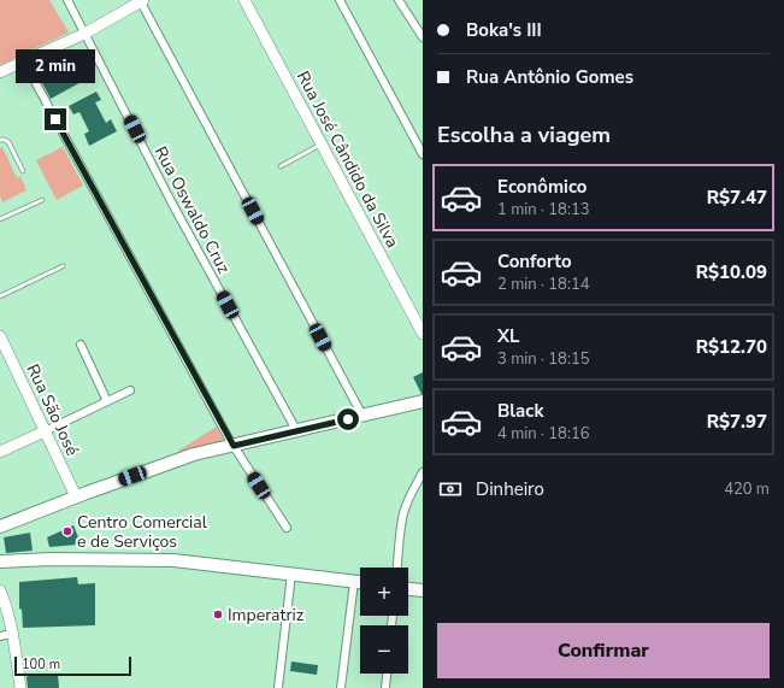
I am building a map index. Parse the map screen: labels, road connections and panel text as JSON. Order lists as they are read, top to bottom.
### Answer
{
  "streets": {
    "street": ["Rua José Cândido da Silva", "Rua Oswaldo Cruz", "Rua São José"]
  },
  "places": ["Centro Comercial e de Serviços", "Imperatriz"],
  "scale_bar": "100 m",
  "page": {
    "banner": ["Boka's III", "Rua Antônio Gomes"],
    "bubble": "2 min",
    "heading": "Escolha a viagem",
    "list": [
      {
        "name": "Econômico",
        "note": "1 min · 18:13",
        "value": "R$7.47"
      },
      {
        "name": "Conforto",
        "note": "2 min · 18:14",
        "value": "R$10.09"
      },
      {
        "name": "XL",
        "note": "3 min · 18:15",
        "value": "R$12.70"
      },
      {
        "name": "Black",
        "note": "4 min · 18:16",
        "value": "R$7.97"
      }
    ],
    "pay": ["Dinheiro", "420 m"],
    "map_buttons": ["+", "−"],
    "buttons": "Confirmar",
    "scale": "100 m"
  }
}
